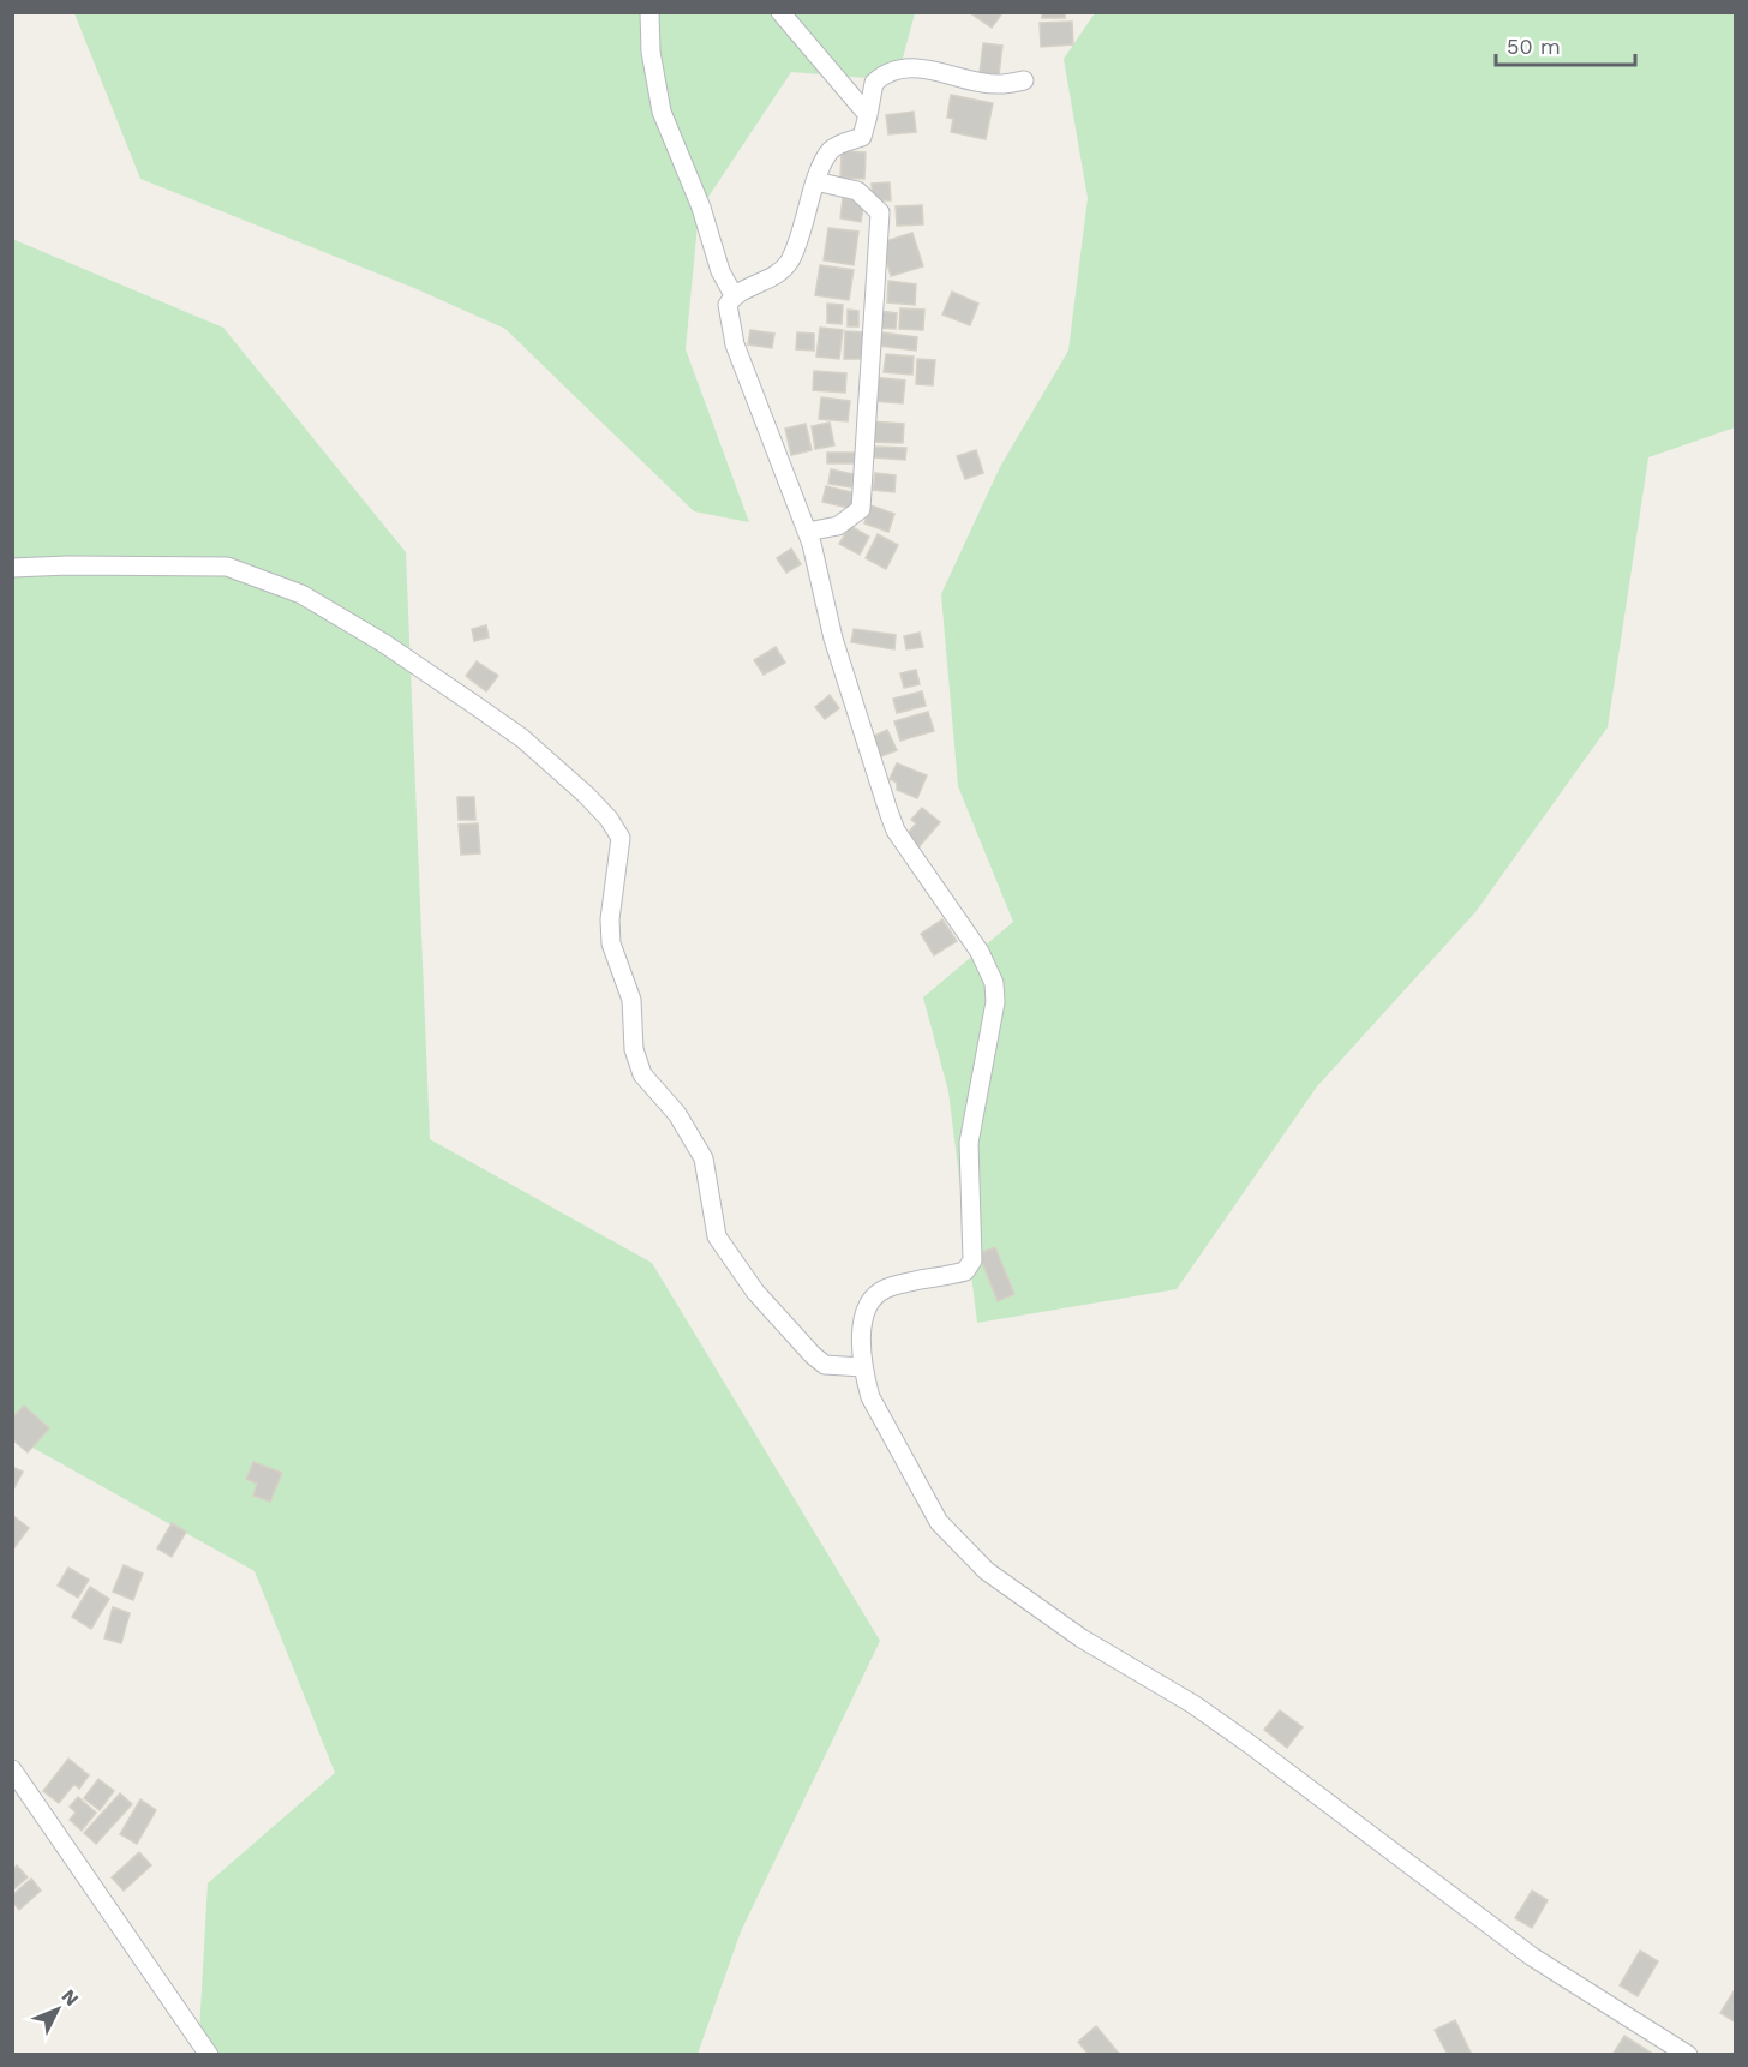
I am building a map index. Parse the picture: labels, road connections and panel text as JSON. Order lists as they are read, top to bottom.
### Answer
{
  "scale_bar": "50 m",
  "north": "top right"
}
